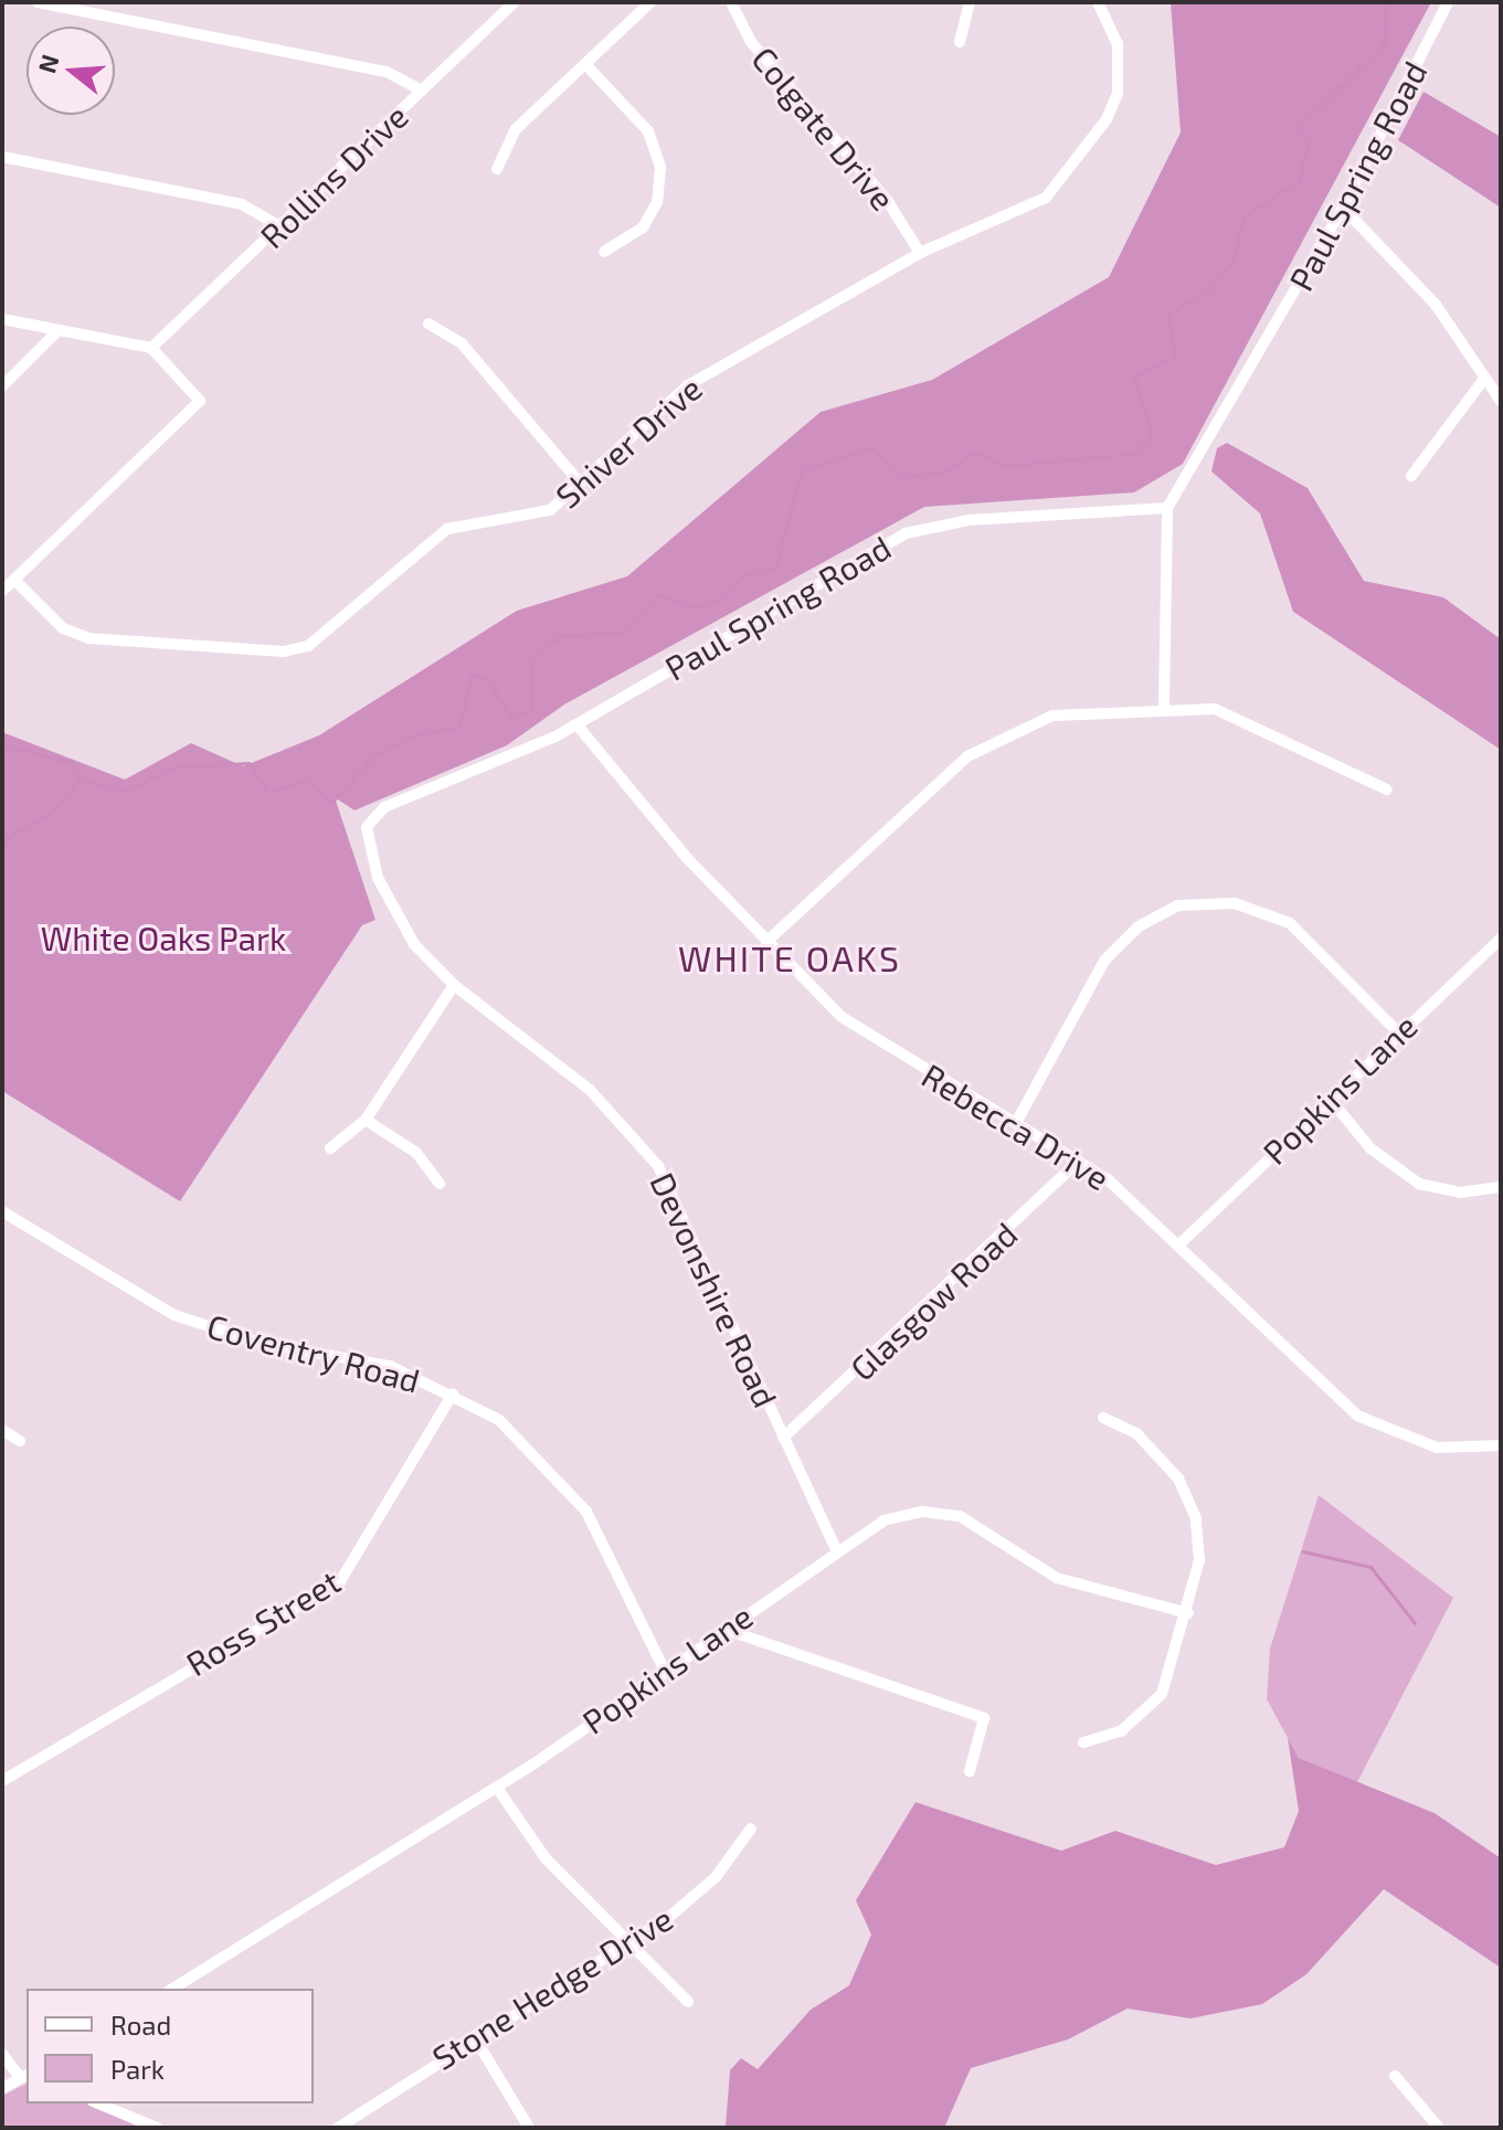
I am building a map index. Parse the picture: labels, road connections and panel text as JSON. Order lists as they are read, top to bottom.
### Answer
{
  "streets": {
    "street": [
      "Colgate Drive",
      "Rollins Drive",
      "Paul Spring Road",
      "Shiver Drive",
      "Popkins Lane",
      "Rebecca Drive",
      "Devonshire Road",
      "Glasgow Road",
      "Coventry Road",
      "Ross Street",
      "Stone Hedge Drive"
    ]
  },
  "crossings": [
    ["Colgate Drive", "Shiver Drive"],
    ["Paul Spring Road", "Rebecca Drive"],
    ["Paul Spring Road", "Devonshire Road"],
    ["Popkins Lane", "Rebecca Drive"],
    ["Popkins Lane", "Devonshire Road"],
    ["Popkins Lane", "Coventry Road"],
    ["Rebecca Drive", "Glasgow Road"],
    ["Devonshire Road", "Glasgow Road"],
    ["Coventry Road", "Ross Street"]
  ],
  "districts": ["WHITE OAKS"],
  "parks": ["White Oaks Park"],
  "legend": ["Road", "Park"],
  "north": "left"
}
